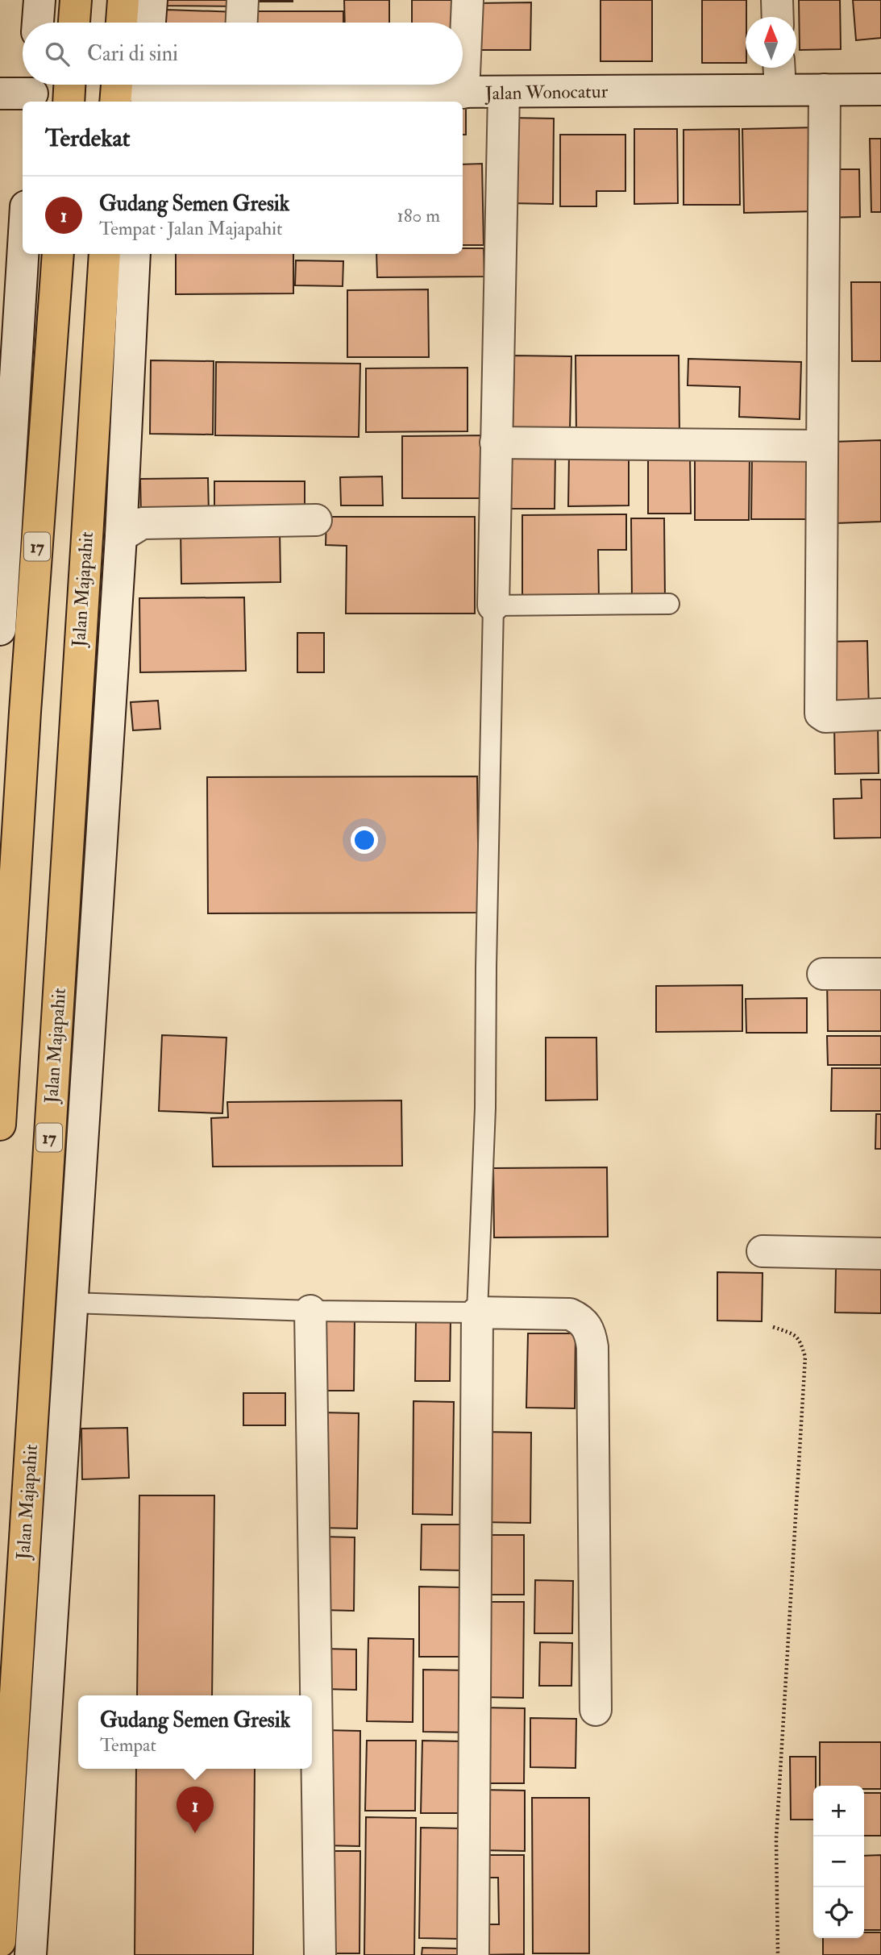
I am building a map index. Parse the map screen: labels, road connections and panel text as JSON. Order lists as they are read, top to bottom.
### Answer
{
  "streets": {
    "highway": ["17", "Jalan Majapahit"],
    "street": ["Jalan Wonocatur"]
  },
  "north": "top",
  "page": {
    "search": "Cari di sini",
    "heading": "Terdekat",
    "list": [
      {
        "mark": "1",
        "name": "Gudang Semen Gresik",
        "note": "Tempat · Jalan Majapahit",
        "value": "180 m"
      }
    ],
    "popup": ["Gudang Semen Gresik", "Tempat"],
    "map_buttons": ["+", "−"],
    "pins": "1"
  }
}
